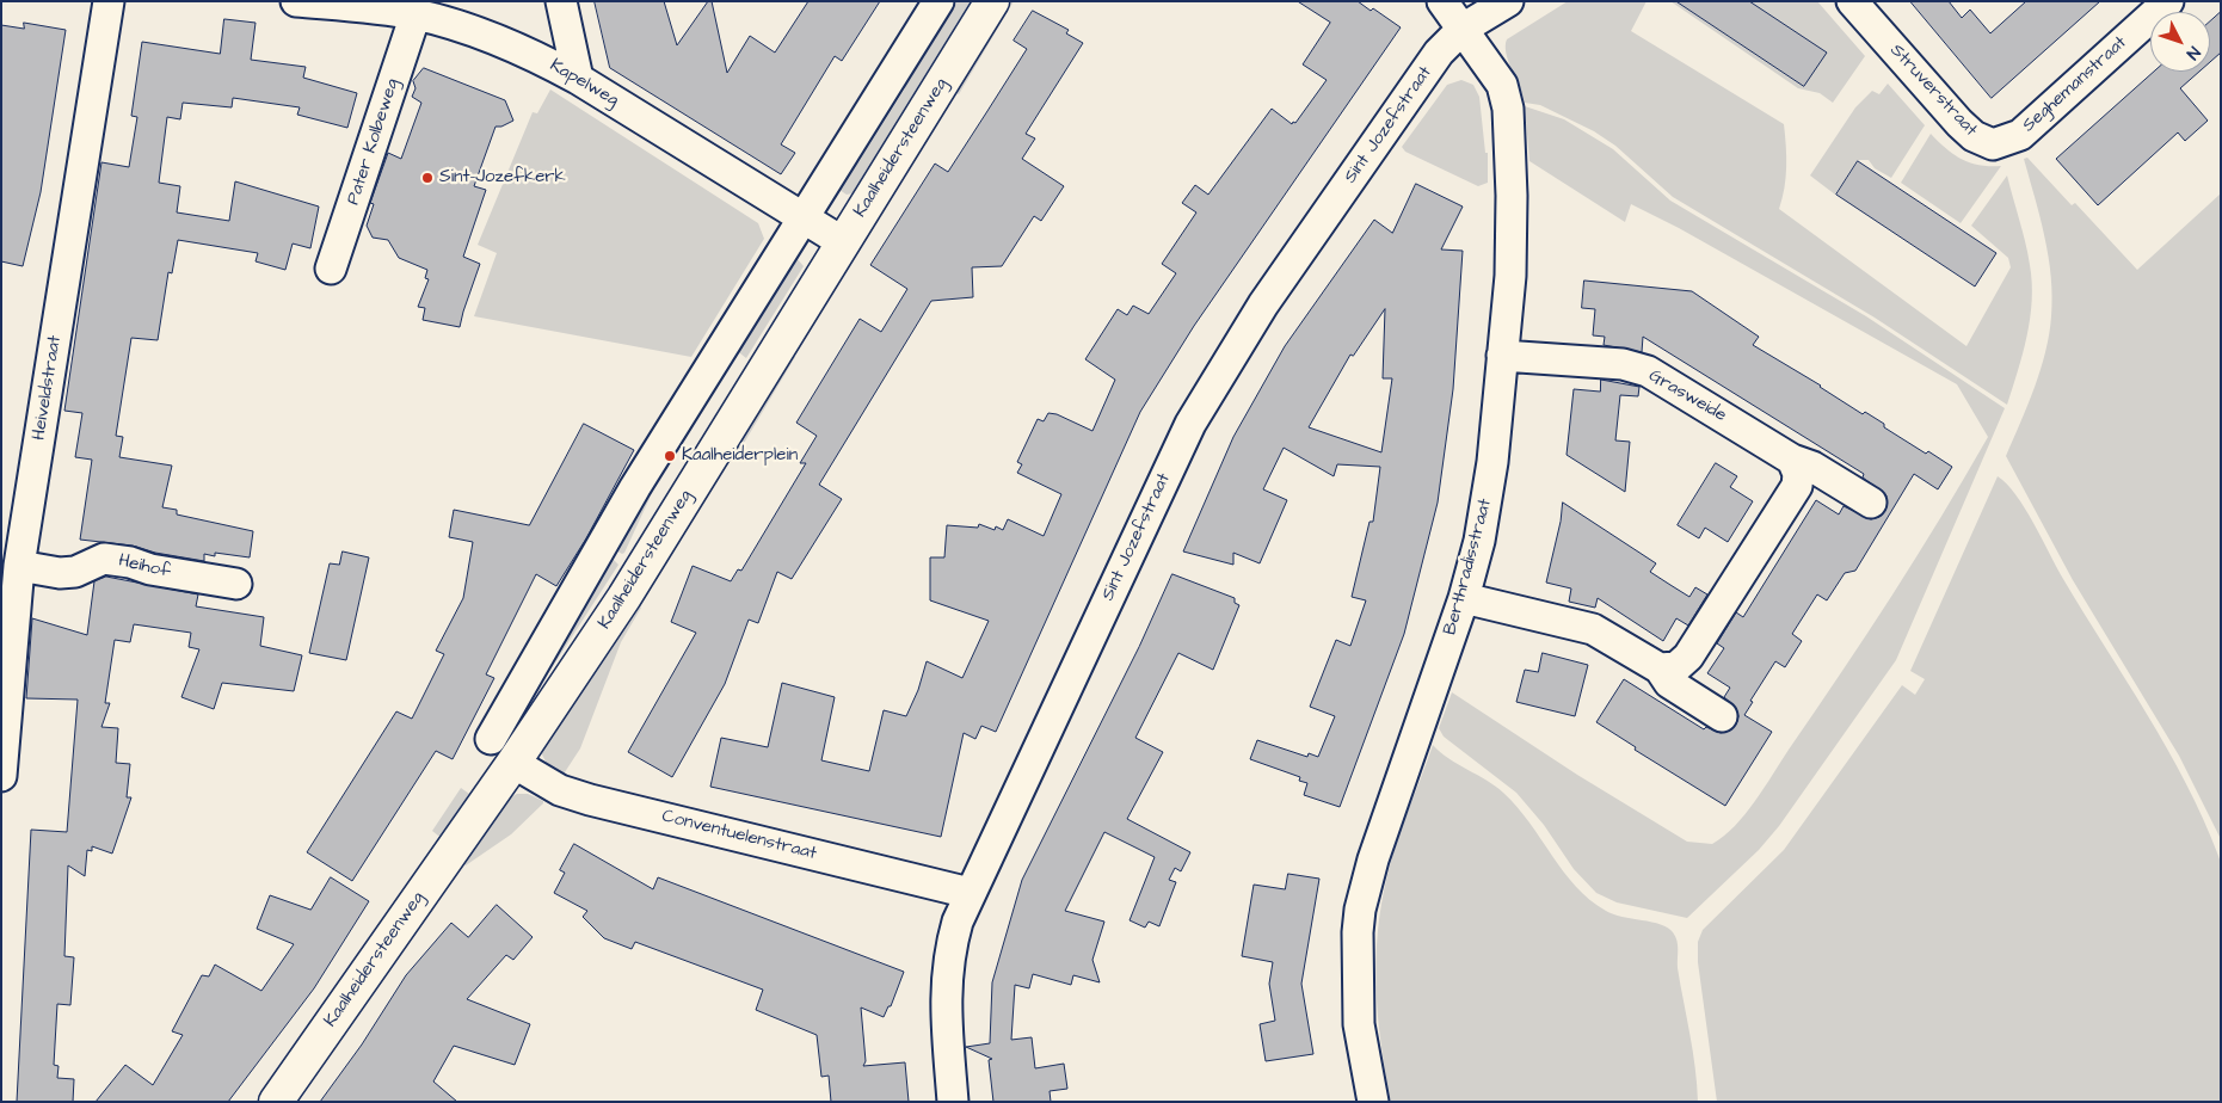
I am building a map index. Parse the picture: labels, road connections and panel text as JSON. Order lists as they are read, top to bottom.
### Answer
{
  "streets": {
    "street": [
      "Kapelweg",
      "Seghemanstraat",
      "Struverstraat",
      "Sint Jozefstraat",
      "Pater Kolbeweg",
      "Kaalheidersteenweg",
      "Heiveldstraat",
      "Grasweide",
      "Heihof",
      "Berthradisstraat",
      "Conventuelenstraat"
    ]
  },
  "crossings": [
    ["Kapelweg", "Pater Kolbeweg"],
    ["Kapelweg", "Kaalheidersteenweg"],
    ["Seghemanstraat", "Struverstraat"],
    ["Sint Jozefstraat", "Berthradisstraat"],
    ["Sint Jozefstraat", "Conventuelenstraat"],
    ["Kaalheidersteenweg", "Conventuelenstraat"],
    ["Heiveldstraat", "Heihof"],
    ["Grasweide", "Berthradisstraat"]
  ],
  "places": ["Sint-Jozefkerk", "Kaalheiderplein"],
  "north": "bottom right"
}
